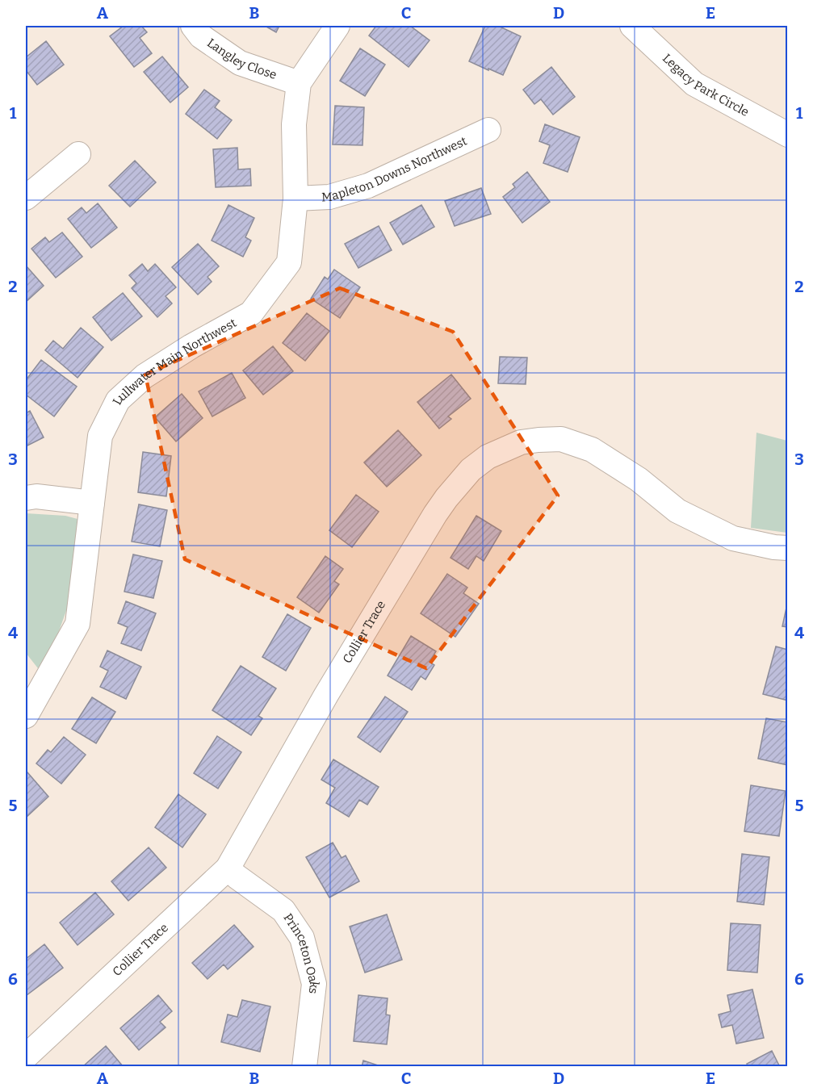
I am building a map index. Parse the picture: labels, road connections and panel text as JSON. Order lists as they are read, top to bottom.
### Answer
{
  "streets": {
    "street": [
      "Langley Close",
      "Legacy Park Circle",
      "Mapleton Downs Northwest",
      "Lullwater Main Northwest",
      "Collier Trace",
      "Princeton Oaks"
    ]
  },
  "crossings": [
    ["Langley Close", "Lullwater Main Northwest"],
    ["Mapleton Downs Northwest", "Lullwater Main Northwest"],
    ["Collier Trace", "Princeton Oaks"]
  ],
  "grid": {
    "columns": [
      "A",
      "B",
      "C",
      "D",
      "E"
    ],
    "rows": [
      "1",
      "2",
      "3",
      "4",
      "5",
      "6"
    ]
  }
}
